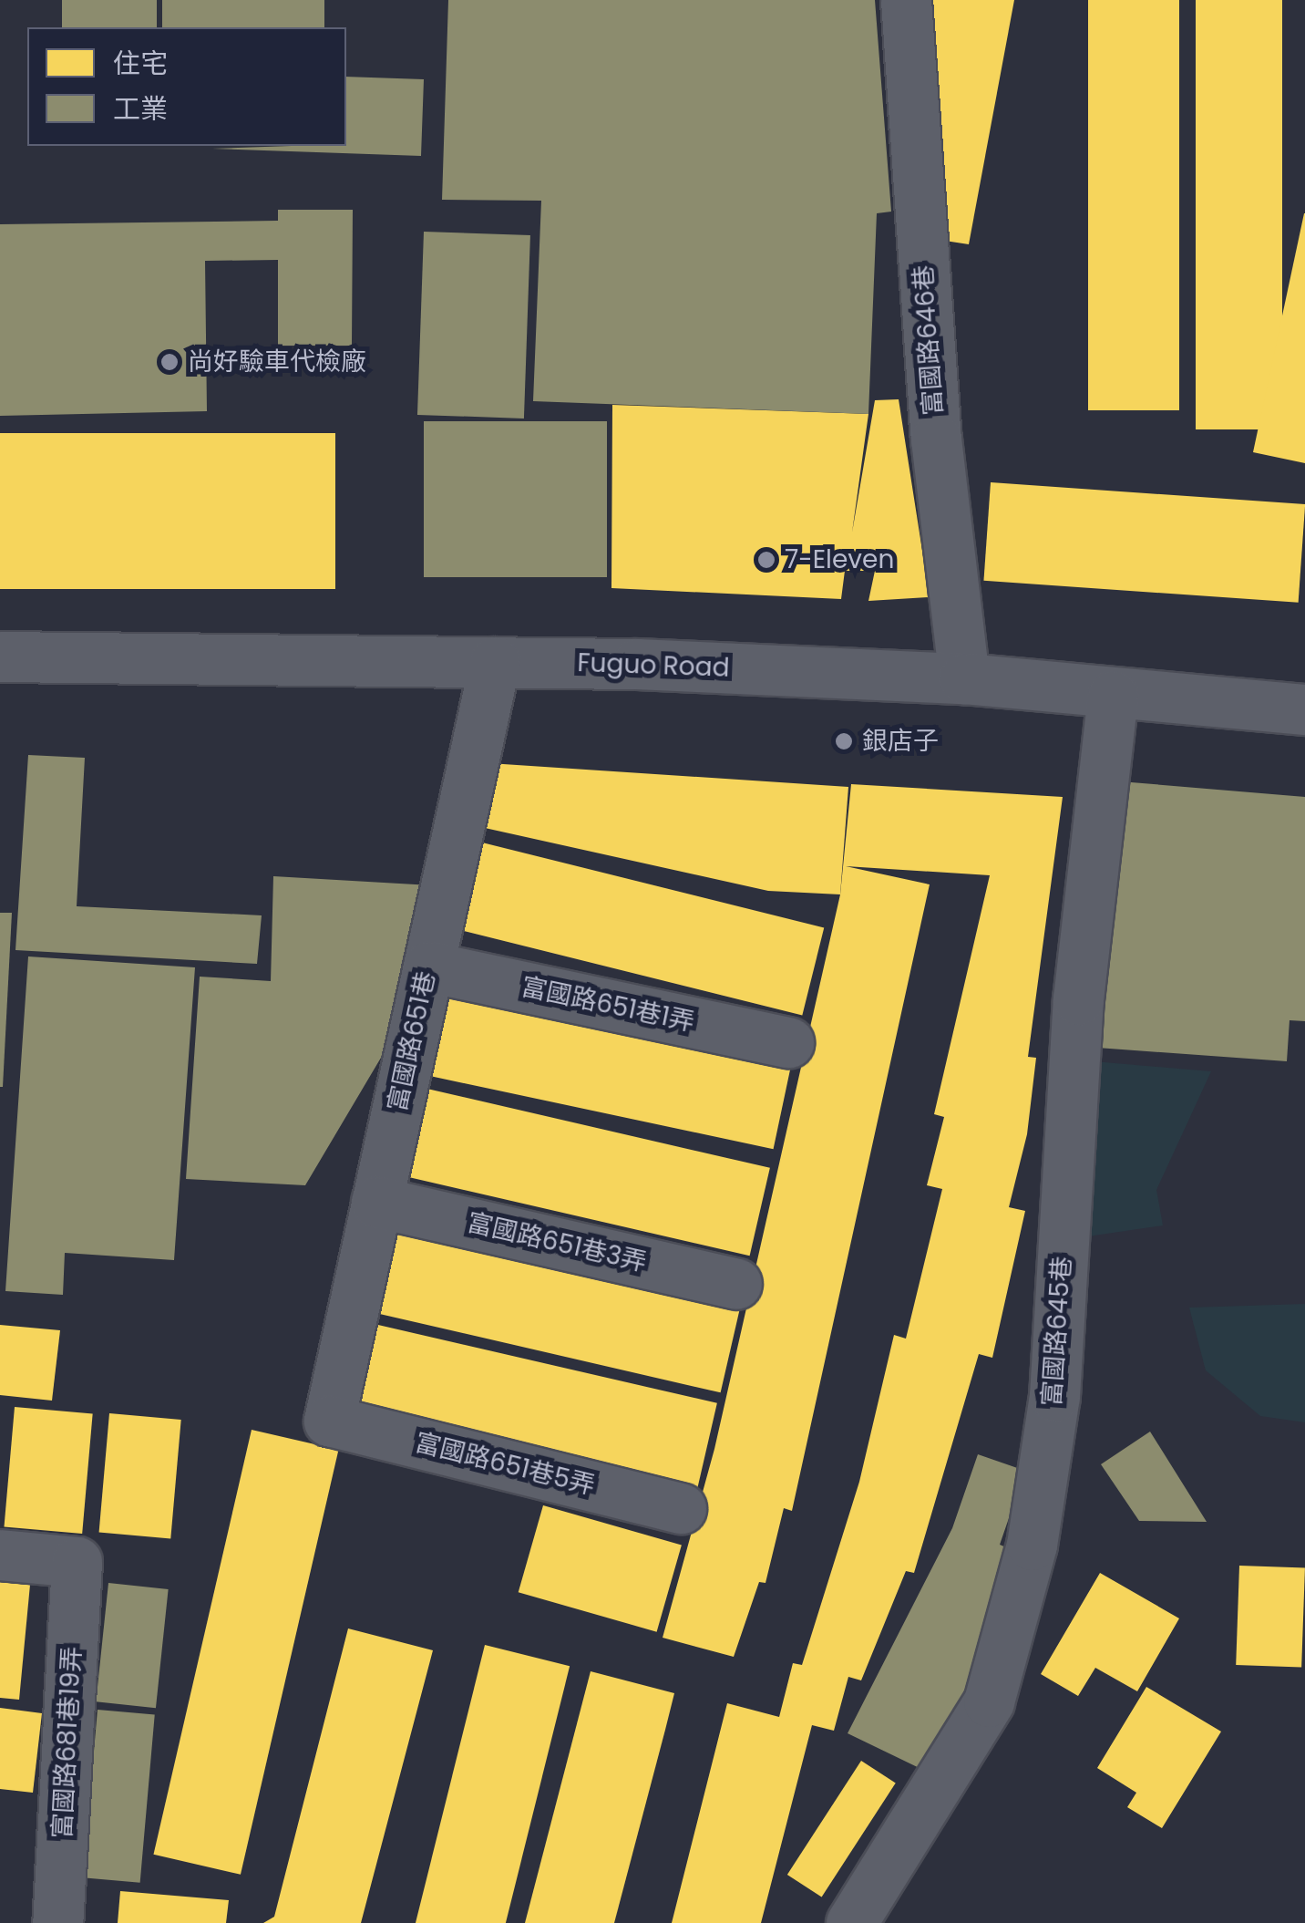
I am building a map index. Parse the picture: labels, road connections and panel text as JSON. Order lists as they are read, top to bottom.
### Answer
{
  "streets": {
    "street": [
      "富國路646巷",
      "Fuguo Road",
      "富國路651巷1弄",
      "富國路651巷",
      "富國路651巷3弄",
      "富國路645巷",
      "富國路651巷5弄",
      "富國路681巷19弄"
    ]
  },
  "crossings": [
    ["富國路646巷", "Fuguo Road"],
    ["Fuguo Road", "富國路651巷"],
    ["Fuguo Road", "富國路645巷"],
    ["富國路651巷1弄", "富國路651巷"],
    ["富國路651巷", "富國路651巷3弄"],
    ["富國路651巷", "富國路651巷5弄"]
  ],
  "places": ["尚好驗車代檢廠", "7-Eleven", "銀店子"],
  "legend": ["住宅", "工業"]
}
